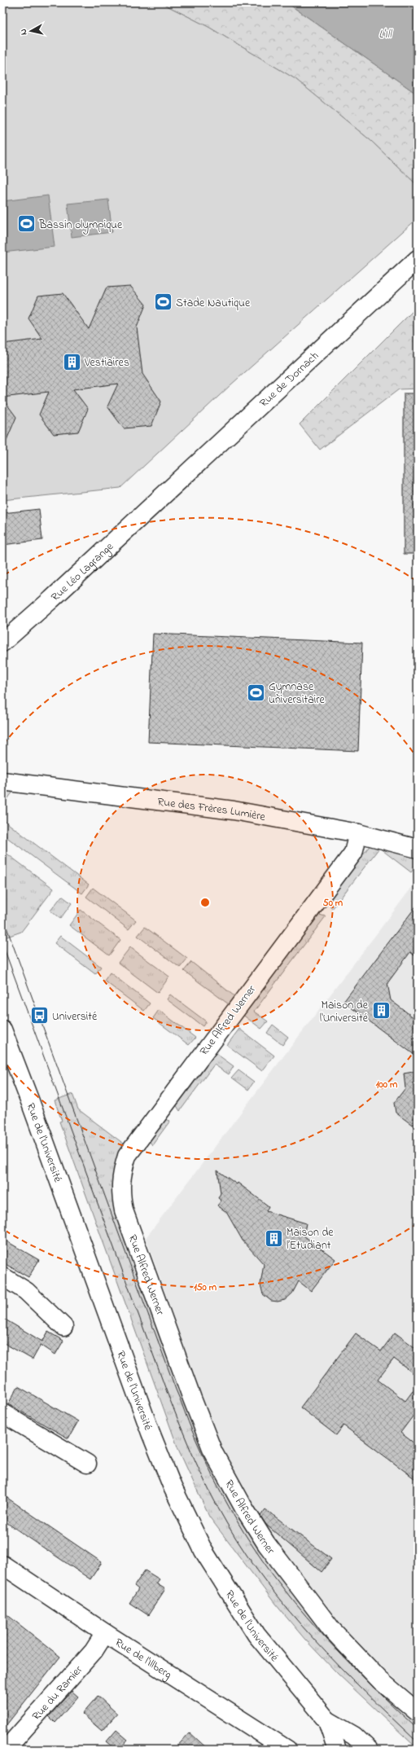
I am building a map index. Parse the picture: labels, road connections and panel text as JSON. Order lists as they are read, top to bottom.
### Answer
{
  "streets": {
    "street": [
      "Rue de Dornach",
      "Rue Léo Lagrange",
      "Rue des Frères Lumière",
      "Rue Alfred Werner",
      "Rue de l'Université",
      "Rue de l'Illberg",
      "Rue du Ramier"
    ]
  },
  "crossings": [
    ["Rue de Dornach", "Rue Léo Lagrange"],
    ["Rue des Frères Lumière", "Rue Alfred Werner"],
    ["Rue de l'Illberg", "Rue du Ramier"]
  ],
  "water": ["L'Ill"],
  "places": {
    "sports": ["Bassin olympique", "Stade Nautique", "Gymnase universitaire"],
    "building": ["Vestiaires", "Maison de l'Université", "Maison de l’Etudiant"],
    "bus stop": ["Université"]
  },
  "north": "left",
  "rings": ["50 m", "100 m", "150 m"]
}
